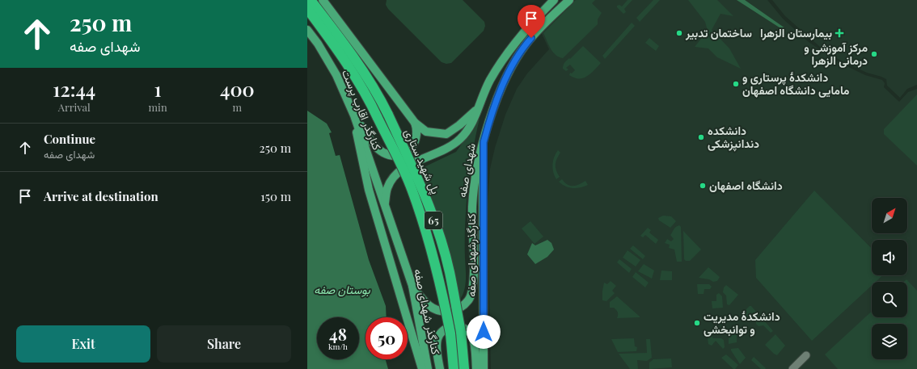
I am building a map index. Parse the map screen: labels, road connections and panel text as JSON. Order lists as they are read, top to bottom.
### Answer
{
  "streets": {
    "highway": ["پل شهید ستاری", "65"],
    "main road": [
      "کنارگذر اقارب پرست",
      "شهدای صفه",
      "کنارگذرشهدای صفه",
      "کنارگذر شهدای صفه"
    ]
  },
  "crossings": [
    ["کنارگذر اقارب پرست", "شهدای صفه"],
    ["کنارگذر اقارب پرست", "کنارگذر شهدای صفه"],
    ["شهدای صفه", "کنارگذرشهدای صفه"],
    ["شهدای صفه", "کنارگذر شهدای صفه"]
  ],
  "parks": ["بوستان صفه"],
  "places": {
    "other": [
      "ساختمان تدبیر",
      "مرکز آموزشی و درمانی الزهرا",
      "دانشکدهٔ پرستاری و مامایی دانشگاه اصفهان",
      "دانشکده دندانپزشکی",
      "دانشگاه اصفهان",
      "دانشکدهٔ مدیریت و توانبخشی"
    ],
    "health": ["بیمارستان الزهرا"]
  },
  "north": "top right",
  "page": {
    "turn": ["250 m", "شهدای صفه"],
    "eta": [
      "12:44",
      "Arrival",
      "1",
      "min",
      "400",
      "m"
    ],
    "list": [
      {
        "name": "Continue",
        "note": "شهدای صفه",
        "value": "250 m"
      },
      {
        "name": "Arrive at destination",
        "value": "150 m"
      }
    ],
    "speed": "48 km/h",
    "limit": "50",
    "buttons": ["Exit", "Share"]
  }
}
